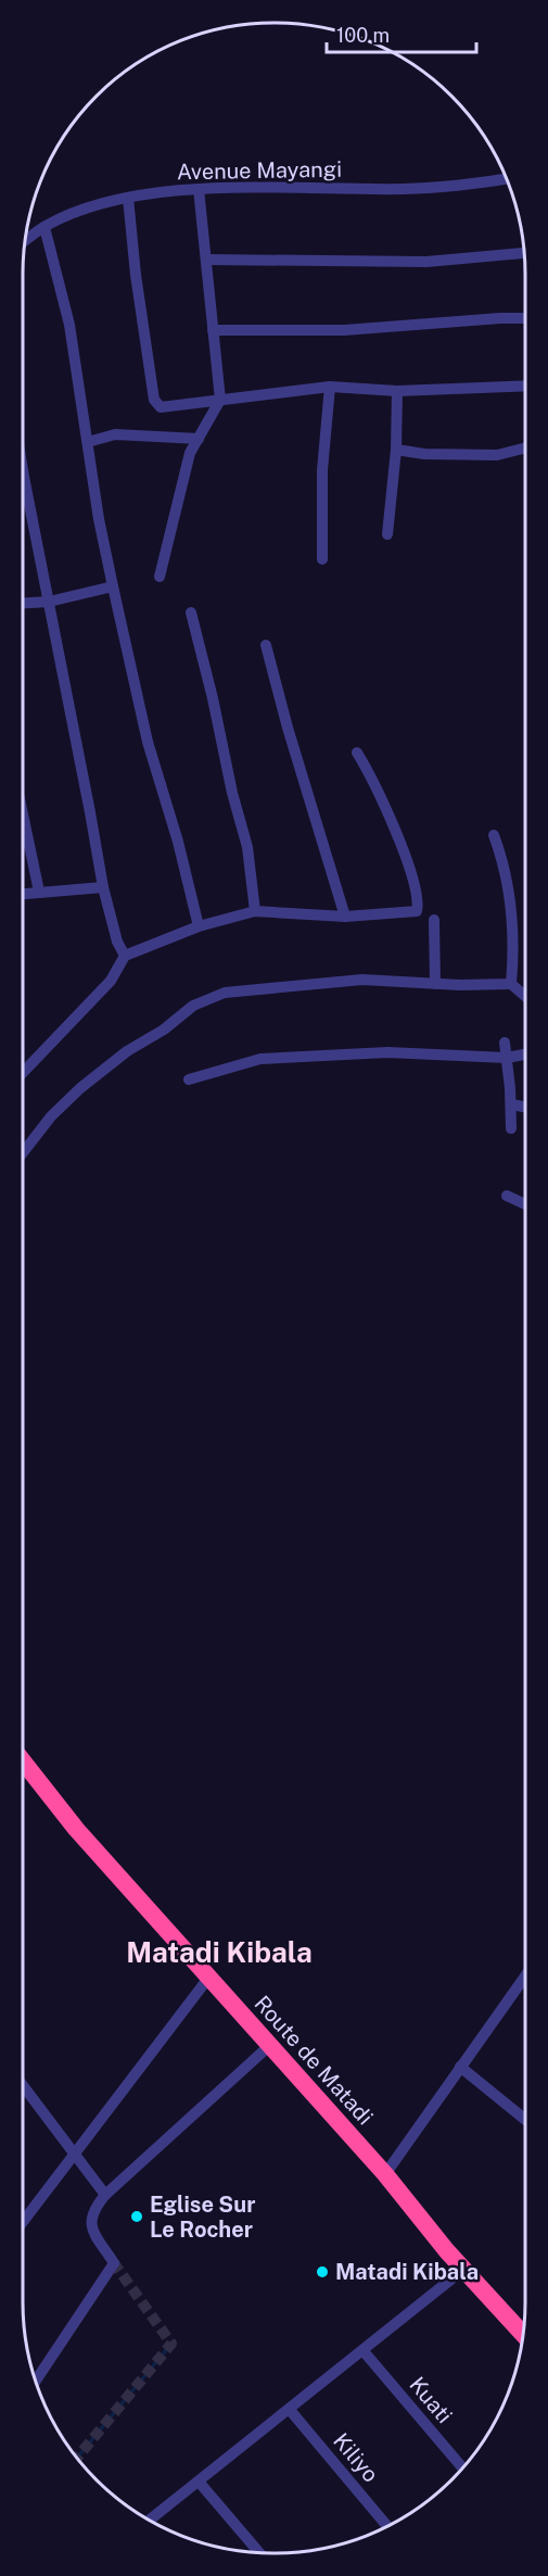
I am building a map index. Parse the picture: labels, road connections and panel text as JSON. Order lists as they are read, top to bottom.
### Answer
{
  "streets": {
    "highway": ["Route de Matadi"],
    "street": ["Avenue Mayangi", "Kuati", "Kiliyo"]
  },
  "districts": ["Matadi Kibala"],
  "places": ["Eglise Sur Le Rocher", "Matadi Kibala"],
  "scale_bar": "100 m"
}
